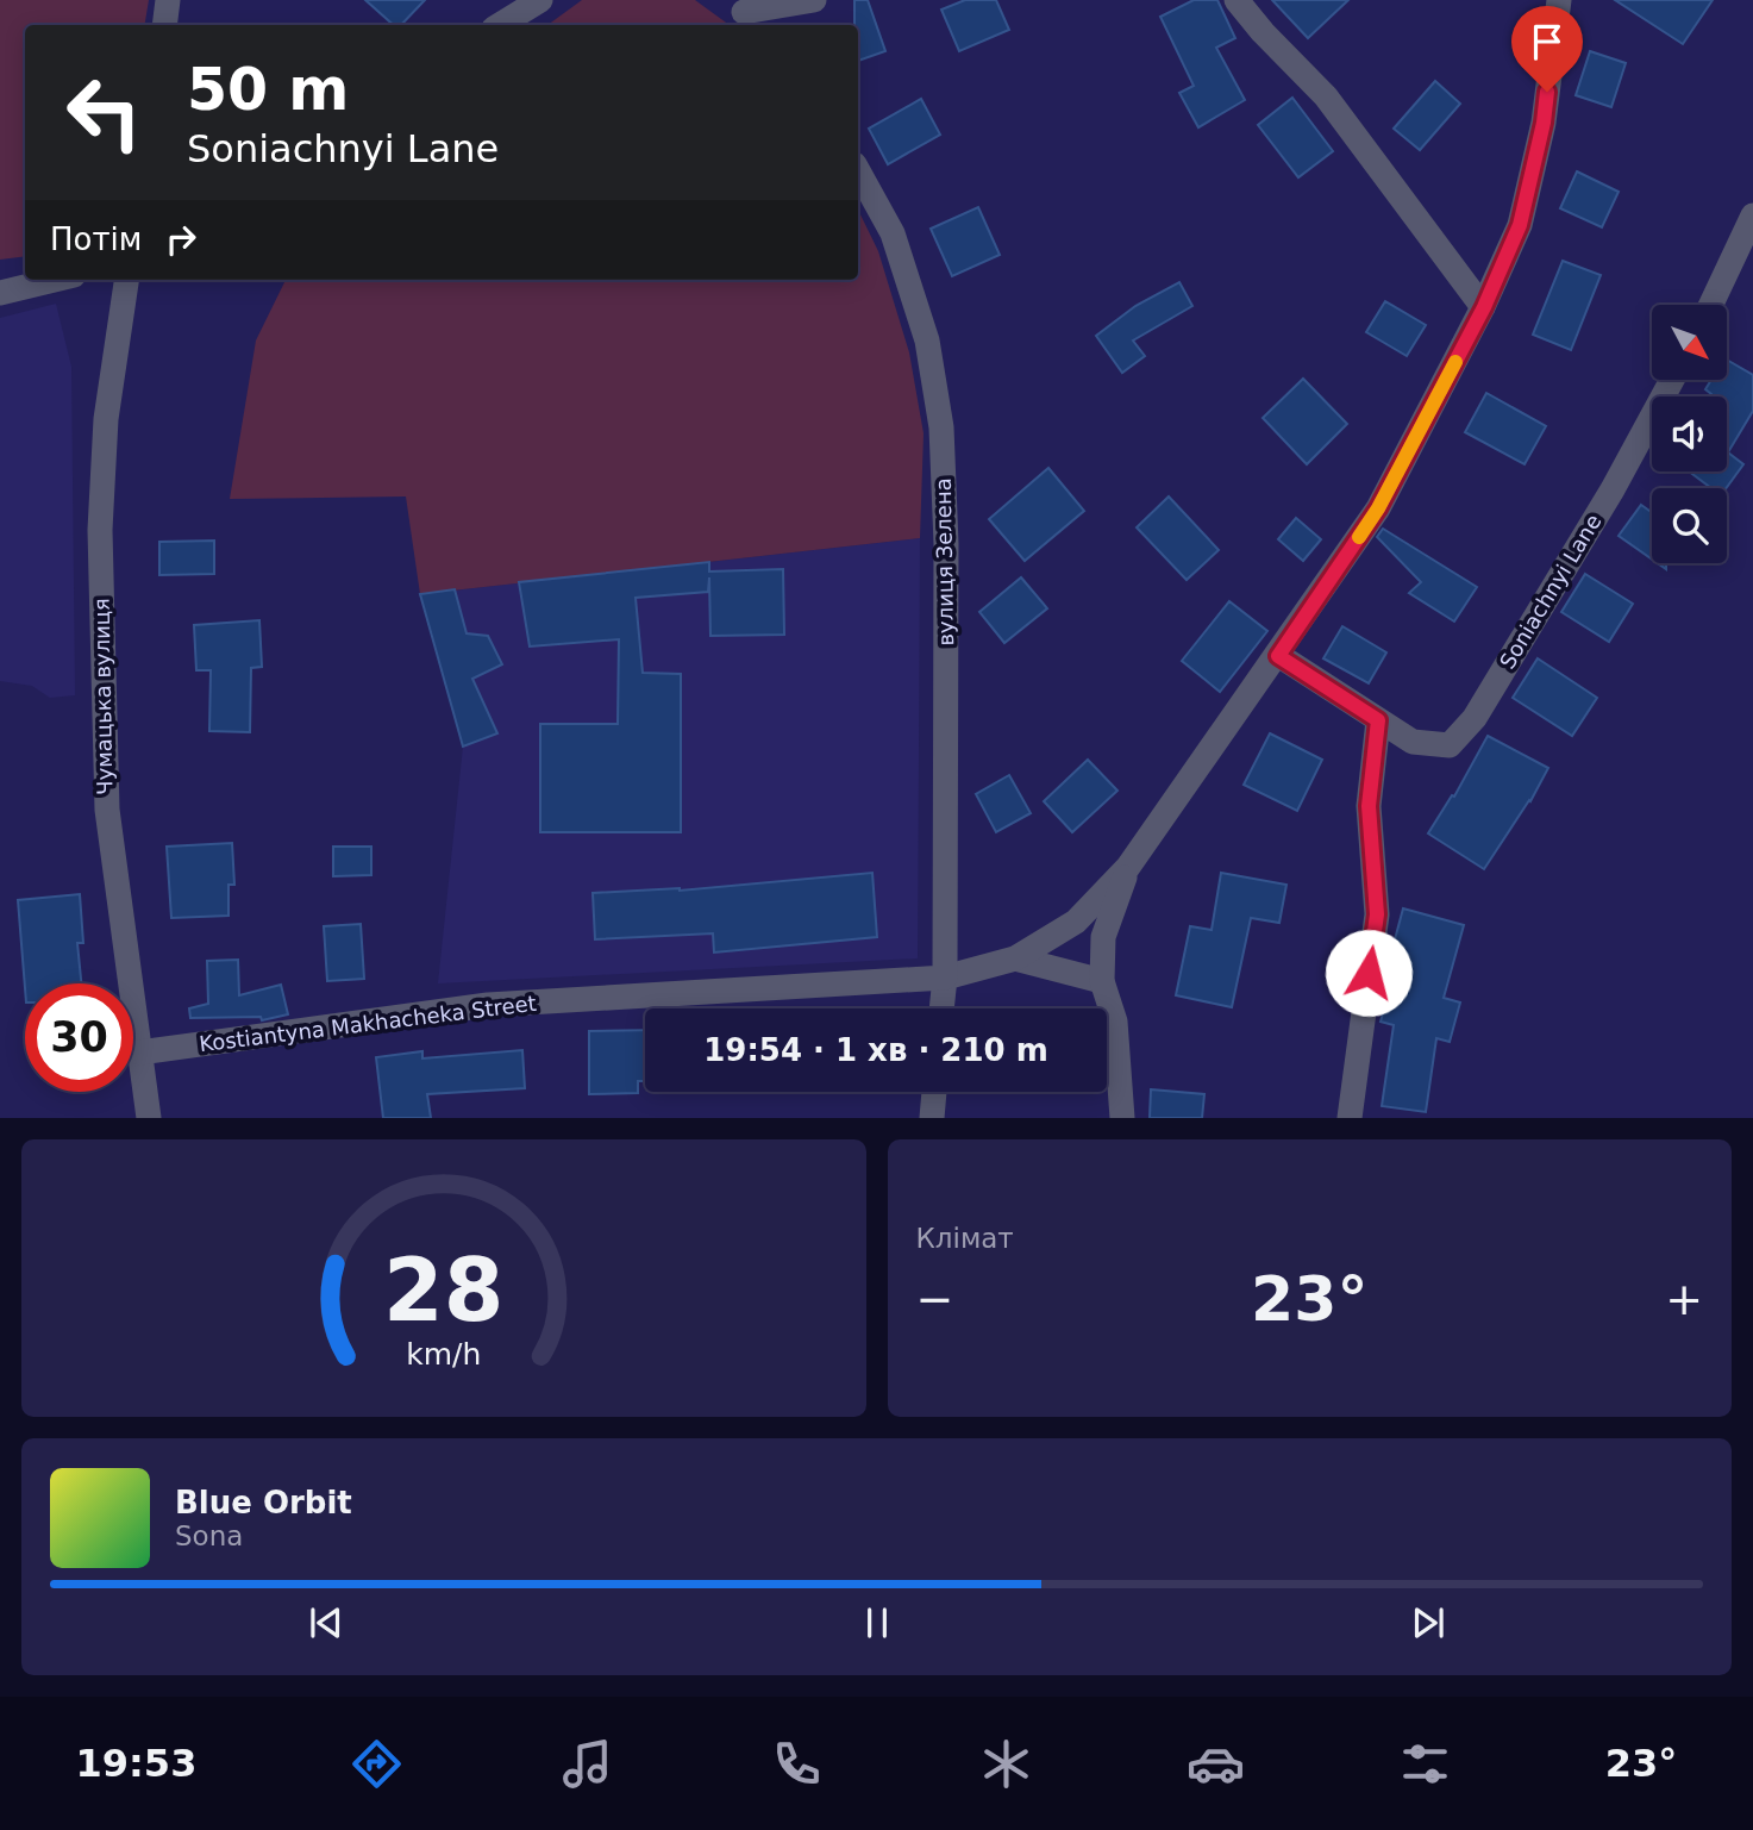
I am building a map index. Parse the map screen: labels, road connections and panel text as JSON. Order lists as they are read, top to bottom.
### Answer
{
  "streets": {
    "street": [
      "вулиця Зелена",
      "Soniachnyi Lane",
      "Чумацька вулиця",
      "Kostiantyna Makhacheka Street"
    ]
  },
  "crossings": [
    ["вулиця Зелена", "Kostiantyna Makhacheka Street"],
    ["Чумацька вулиця", "Kostiantyna Makhacheka Street"]
  ],
  "north": "bottom right",
  "page": {
    "turn": ["50 m", "Soniachnyi Lane"],
    "then": "Потім",
    "limit": "30",
    "trip": "19:54 · 1 хв · 210 m",
    "tile": "Клімат",
    "heat": ["−", "23°", "+"],
    "song": ["Blue Orbit", "Sona"],
    "tabs": ["19:53", "23°"],
    "gauge": ["28", "km/h"]
  }
}
